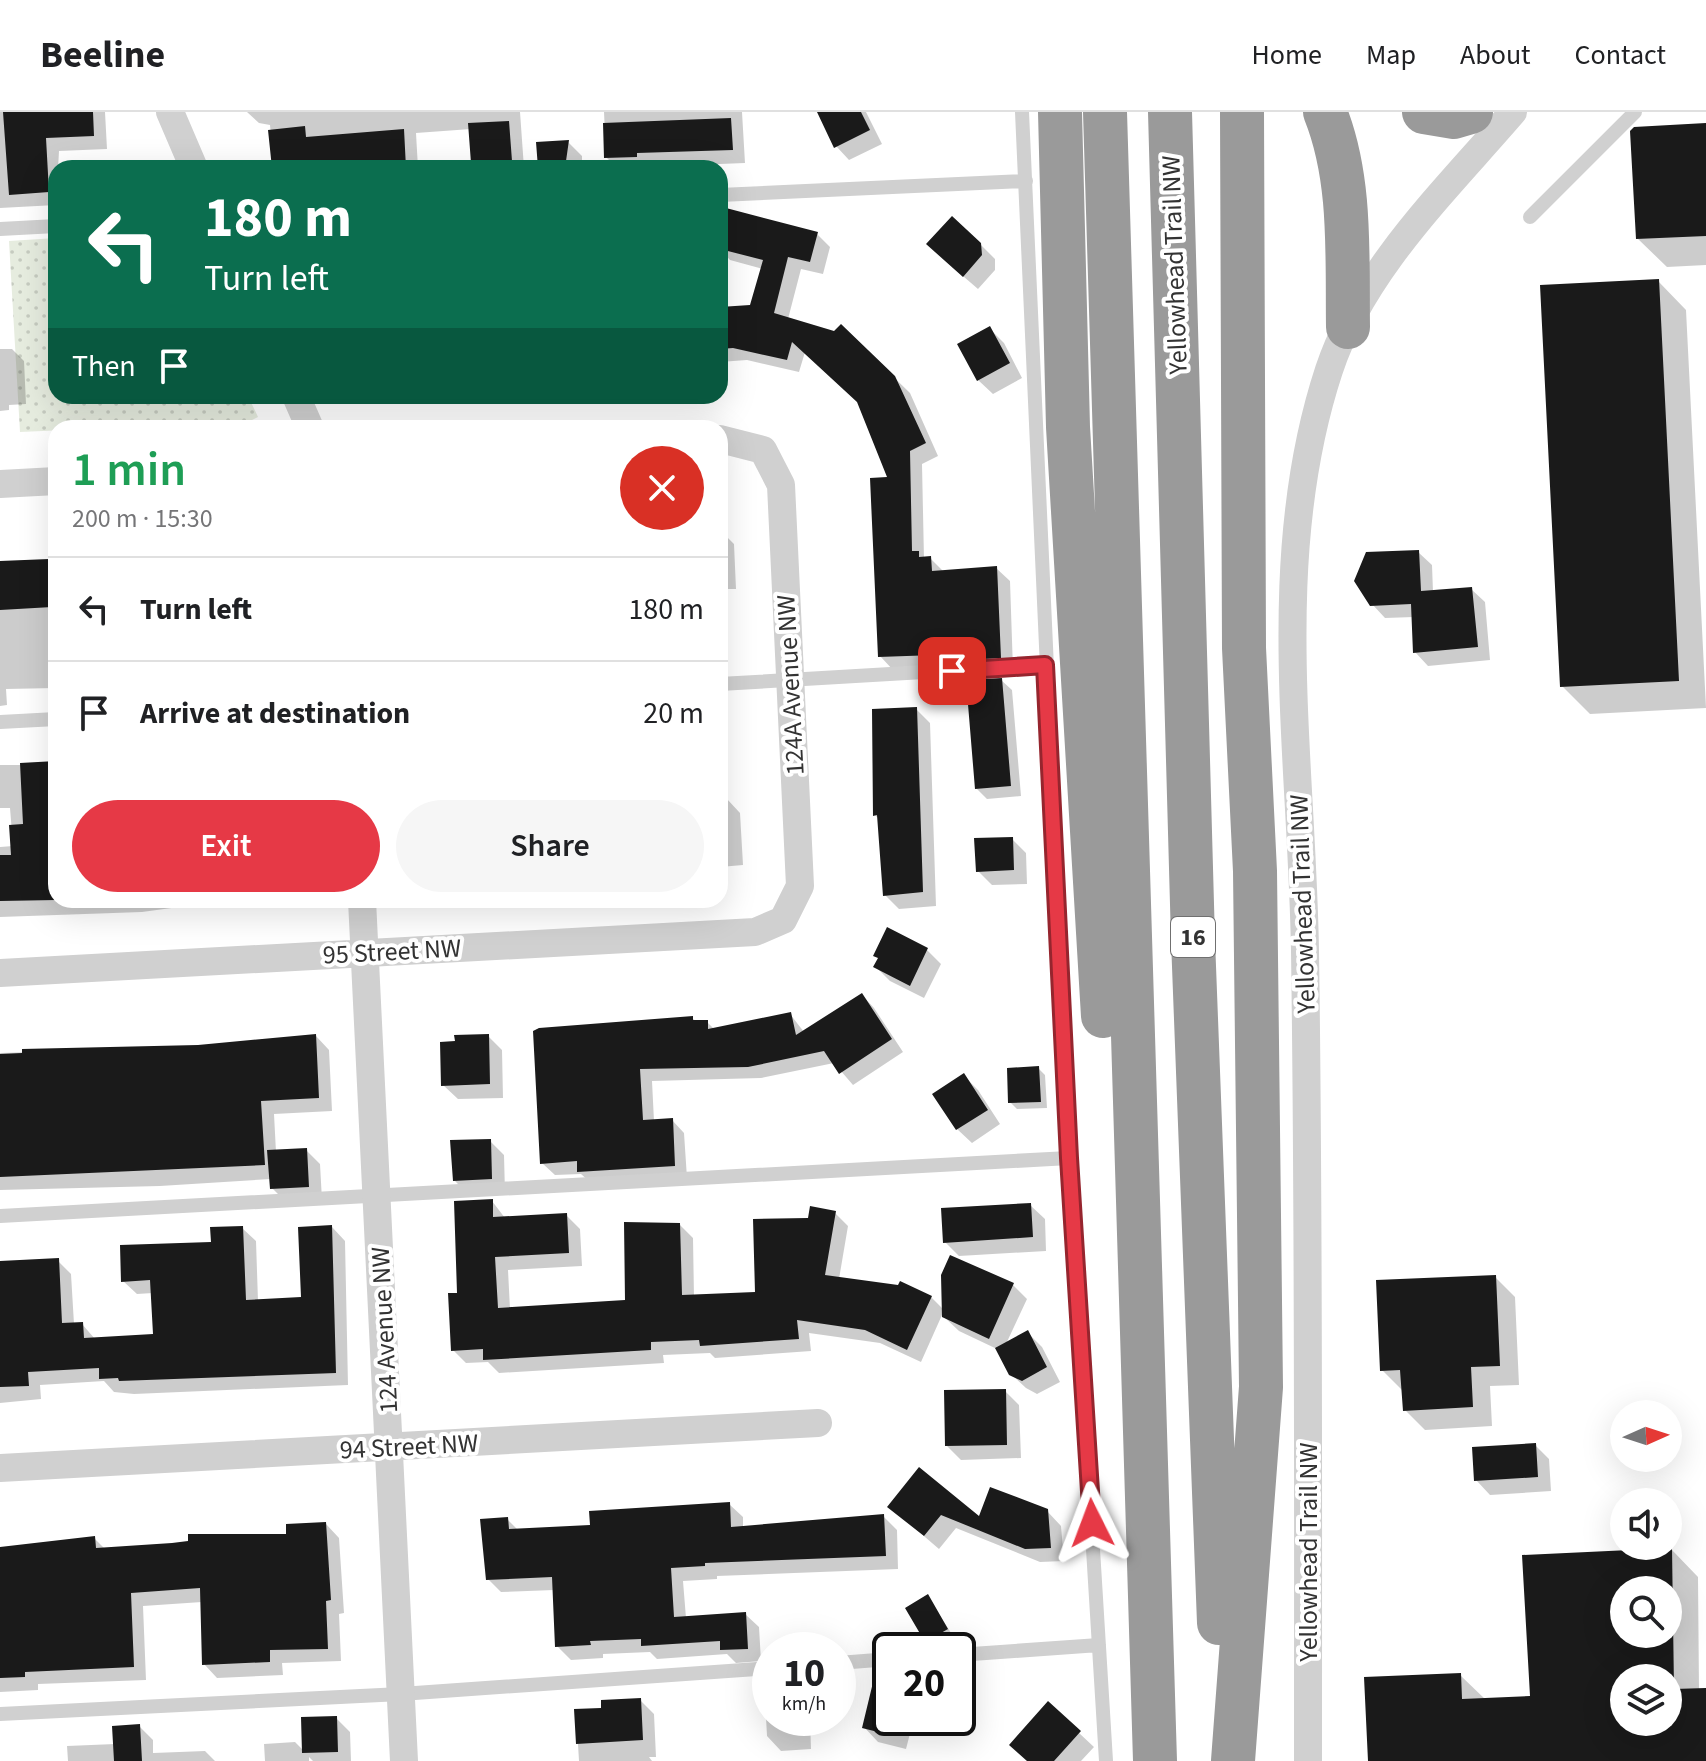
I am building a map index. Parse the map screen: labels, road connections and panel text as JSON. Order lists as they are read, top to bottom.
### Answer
{
  "streets": {
    "highway": ["Yellowhead Trail NW", "16"],
    "street": [
      "124A Avenue NW",
      "95 Street NW",
      "124 Avenue NW",
      "94 Street NW"
    ]
  },
  "crossings": [
    ["124A Avenue NW", "95 Street NW"],
    ["95 Street NW", "124 Avenue NW"],
    ["124 Avenue NW", "94 Street NW"]
  ],
  "north": "right",
  "page": {
    "header": "Beeline",
    "nav": [
      "Home",
      "Map",
      "About",
      "Contact"
    ],
    "turn": ["180 m", "Turn left"],
    "then": "Then",
    "heading": ["1 min", "200 m · 15:30"],
    "list": [
      {
        "name": "Turn left",
        "value": "180 m"
      },
      {
        "name": "Arrive at destination",
        "value": "20 m"
      }
    ],
    "buttons": ["Exit", "Share"],
    "speed": "10 km/h",
    "limit": "20"
  }
}
